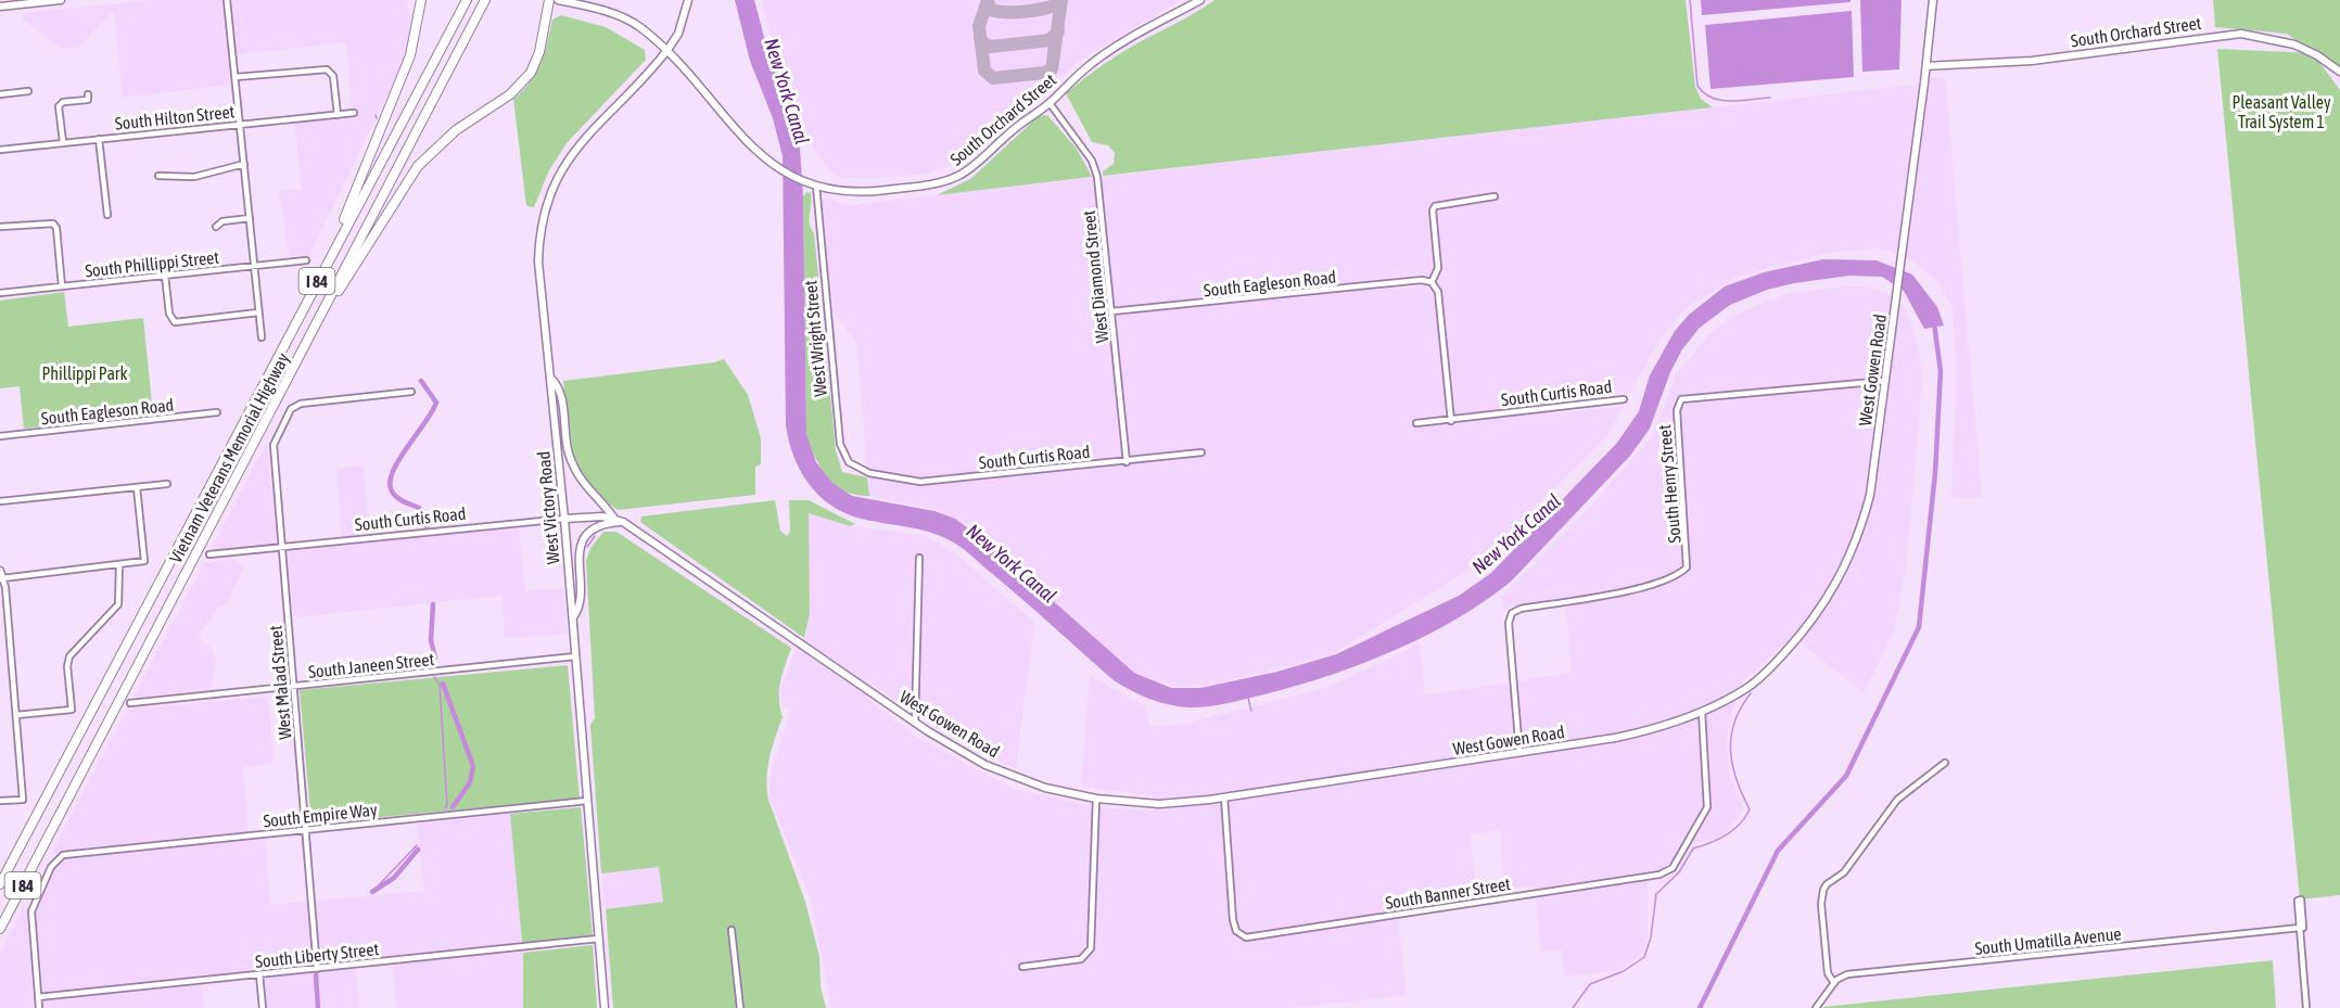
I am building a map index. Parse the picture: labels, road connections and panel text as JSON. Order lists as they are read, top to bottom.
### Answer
{
  "streets": {
    "highway": ["I 84", "Vietnam Veterans Memorial Highway"],
    "street": [
      "South Orchard Street",
      "South Hilton Street",
      "South Phillippi Street",
      "West Diamond Street",
      "South Eagleson Road",
      "West Wright Street",
      "West Gowen Road",
      "South Curtis Road",
      "South Henry Street",
      "West Victory Road",
      "South Janeen Street",
      "West Malad Street",
      "South Empire Way",
      "South Banner Street",
      "South Umatilla Avenue",
      "South Liberty Street"
    ]
  },
  "crossings": [
    ["South Orchard Street", "West Diamond Street"],
    ["South Orchard Street", "West Wright Street"],
    ["South Orchard Street", "West Gowen Road"],
    ["South Orchard Street", "West Victory Road"],
    ["West Diamond Street", "South Eagleson Road"],
    ["West Diamond Street", "South Curtis Road"],
    ["West Wright Street", "South Curtis Road"],
    ["West Gowen Road", "South Curtis Road"],
    ["West Gowen Road", "South Henry Street"],
    ["West Gowen Road", "South Banner Street"],
    ["South Curtis Road", "West Victory Road"],
    ["South Curtis Road", "West Malad Street"],
    ["West Victory Road", "South Janeen Street"],
    ["West Victory Road", "South Empire Way"],
    ["West Victory Road", "South Liberty Street"],
    ["South Janeen Street", "West Malad Street"],
    ["West Malad Street", "South Empire Way"],
    ["West Malad Street", "South Liberty Street"],
    ["South Empire Way", "South Liberty Street"]
  ],
  "water": ["New York Canal"],
  "parks": ["Pleasant Valley Trail System 1", "Phillippi Park"]
}
